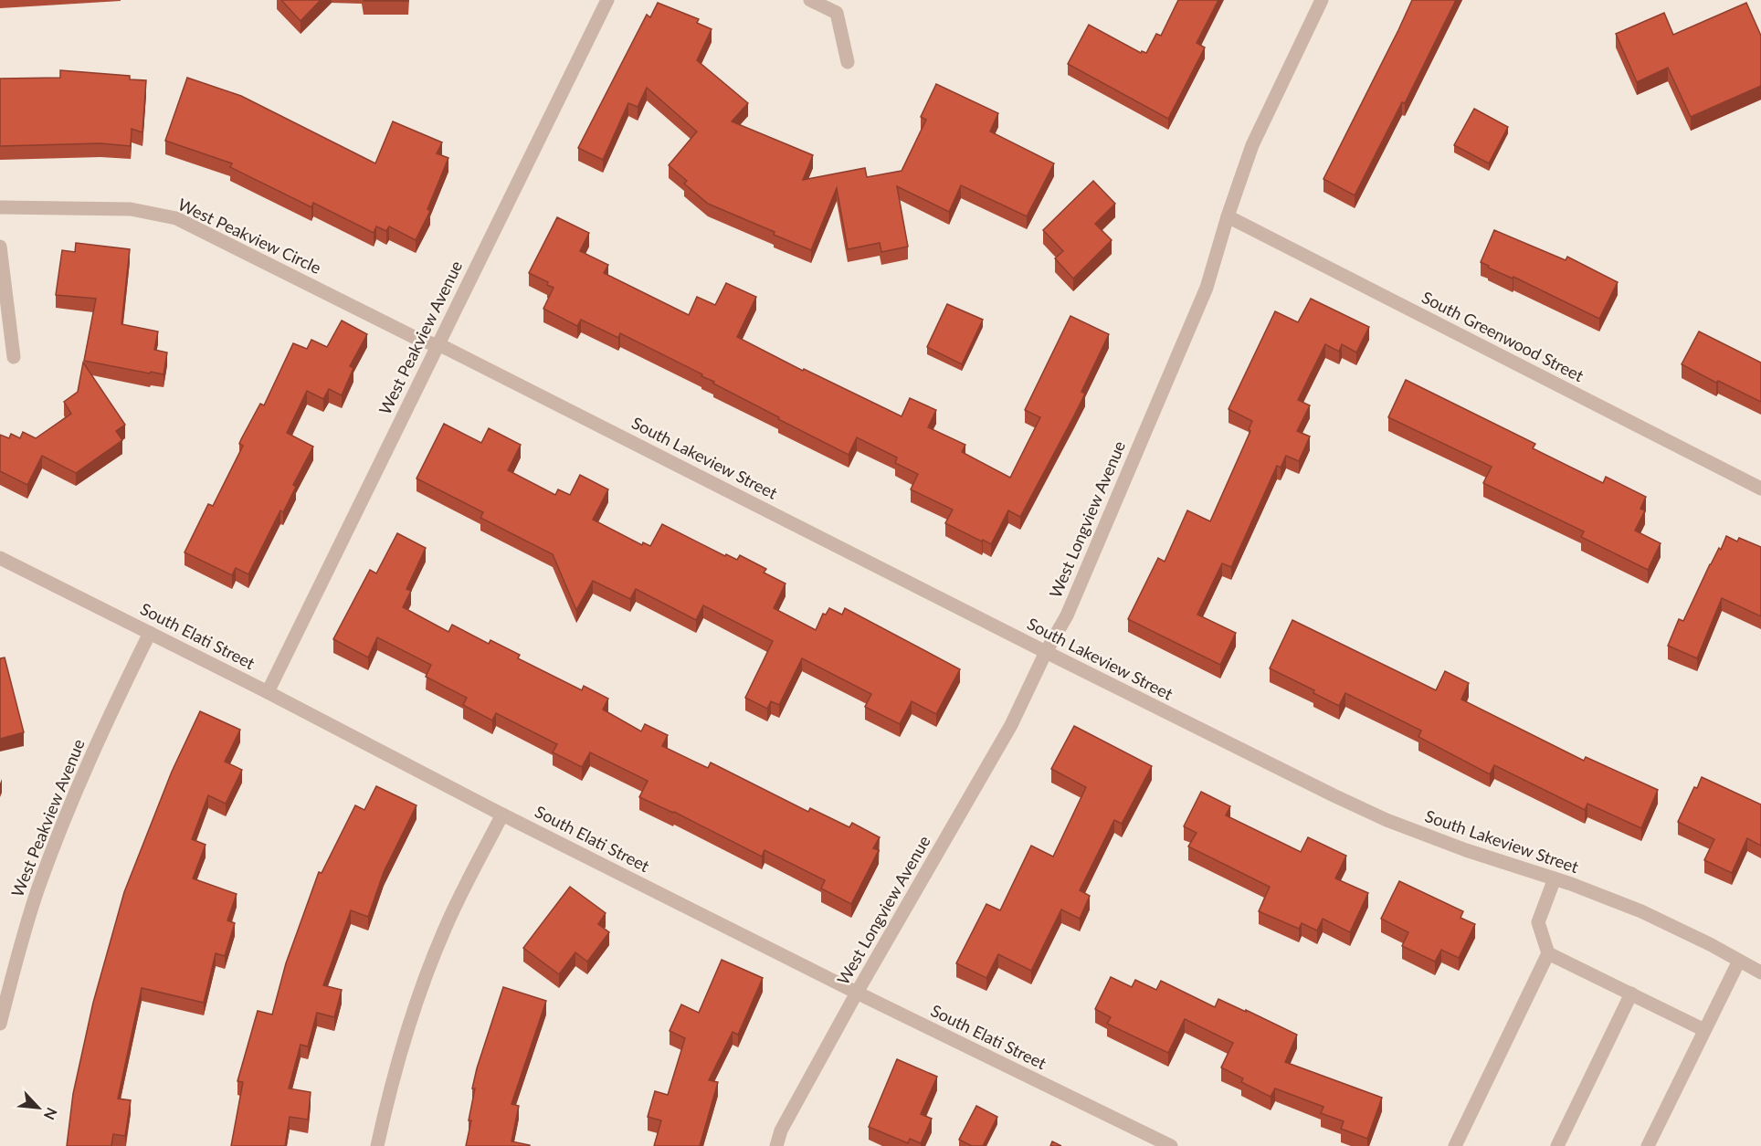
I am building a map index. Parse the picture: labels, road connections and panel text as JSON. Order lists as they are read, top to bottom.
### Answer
{
  "streets": {
    "street": [
      "West Peakview Circle",
      "South Greenwood Street",
      "West Peakview Avenue",
      "South Lakeview Street",
      "West Longview Avenue",
      "South Elati Street"
    ]
  },
  "crossings": [
    ["West Peakview Circle", "West Peakview Avenue"],
    ["West Peakview Circle", "South Lakeview Street"],
    ["South Greenwood Street", "West Longview Avenue"],
    ["West Peakview Avenue", "South Lakeview Street"],
    ["West Peakview Avenue", "South Elati Street"],
    ["South Lakeview Street", "West Longview Avenue"],
    ["West Longview Avenue", "South Elati Street"]
  ],
  "north": "bottom right"
}
